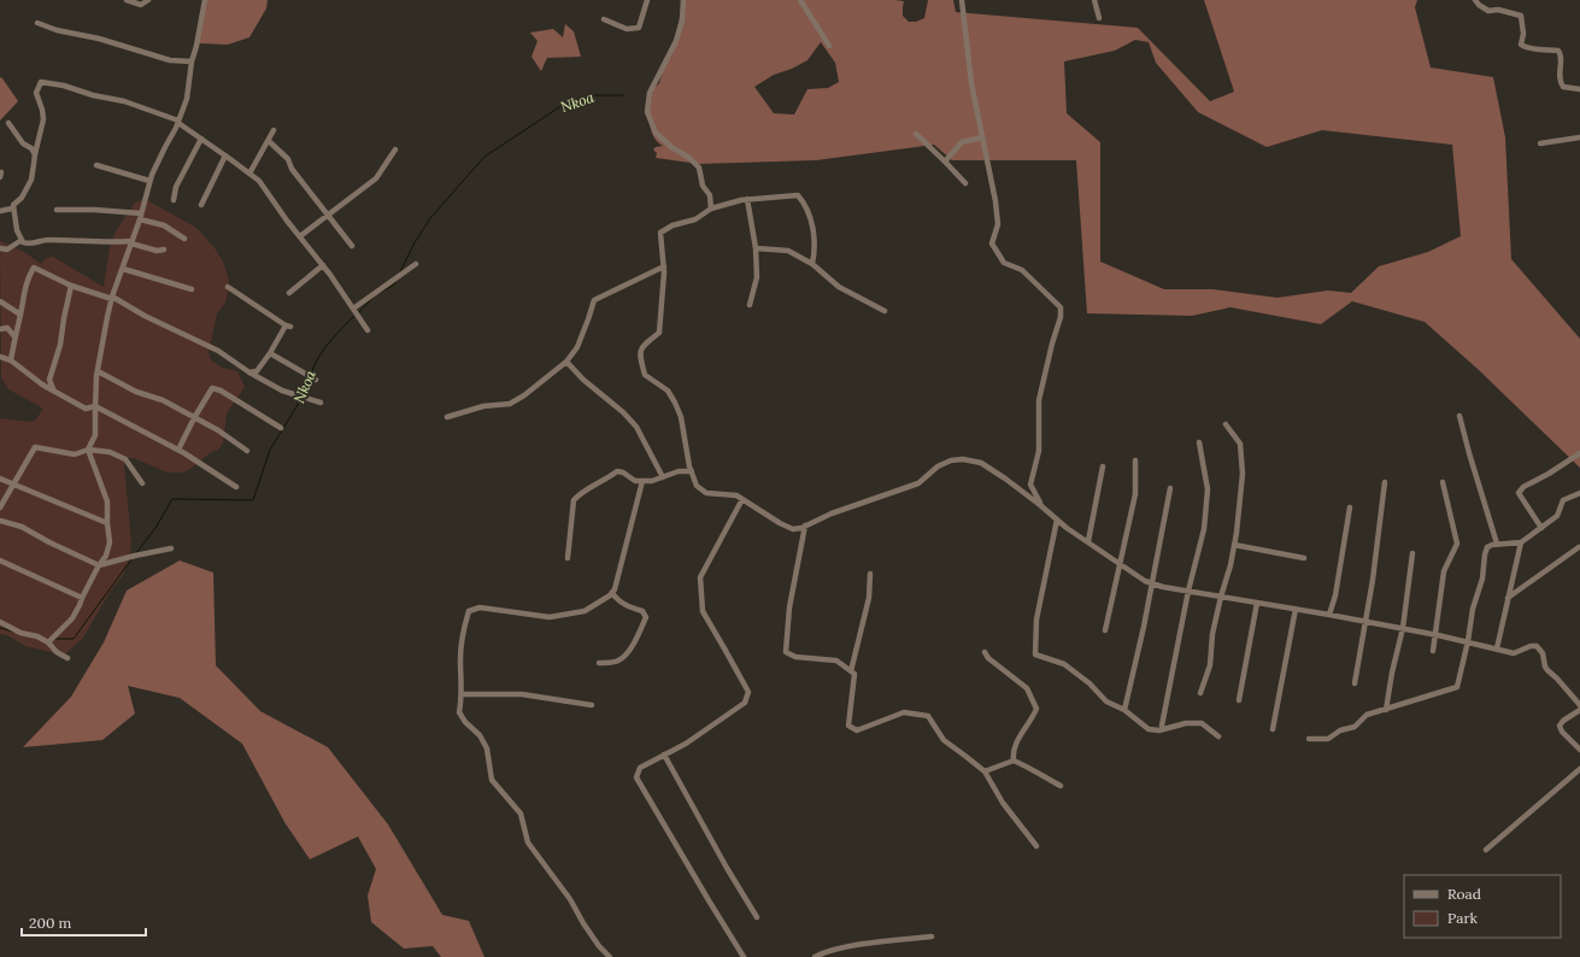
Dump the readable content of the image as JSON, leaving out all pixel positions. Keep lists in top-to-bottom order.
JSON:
{
  "water": ["Nkoa"],
  "legend": ["Road", "Park"],
  "scale_bar": "200 m"
}
